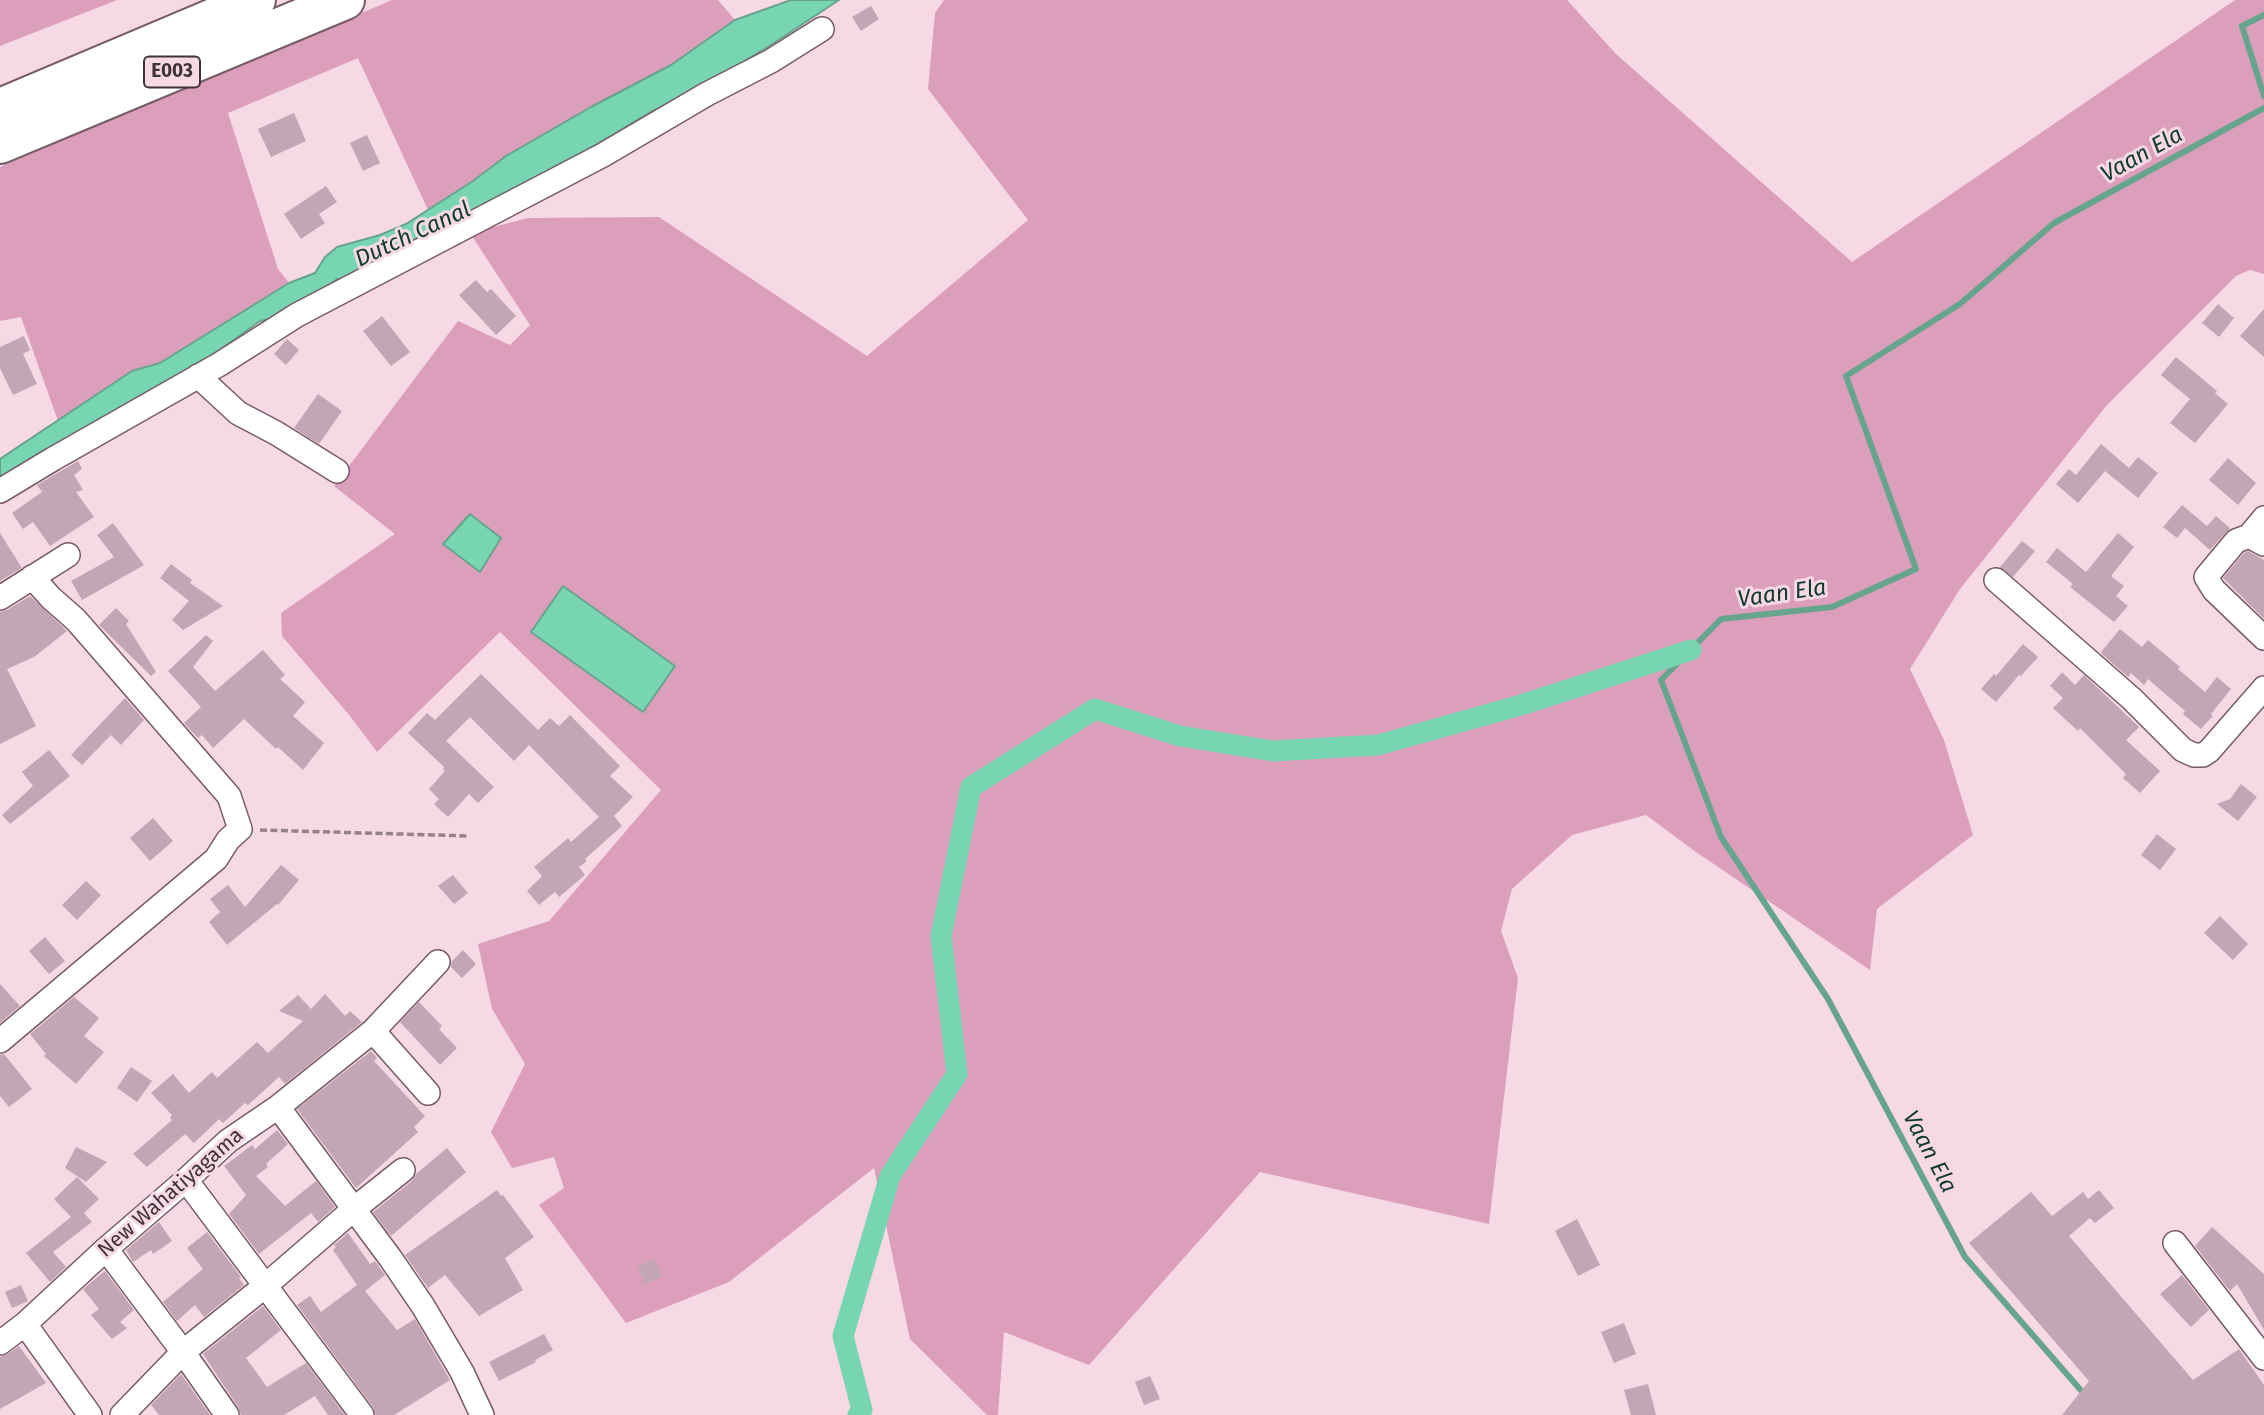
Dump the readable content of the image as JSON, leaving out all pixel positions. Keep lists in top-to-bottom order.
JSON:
{
  "streets": {
    "highway": ["E003"],
    "street": ["New Wahatiyagama"]
  },
  "water": ["Vaan Ela", "Dutch Canal"]
}
